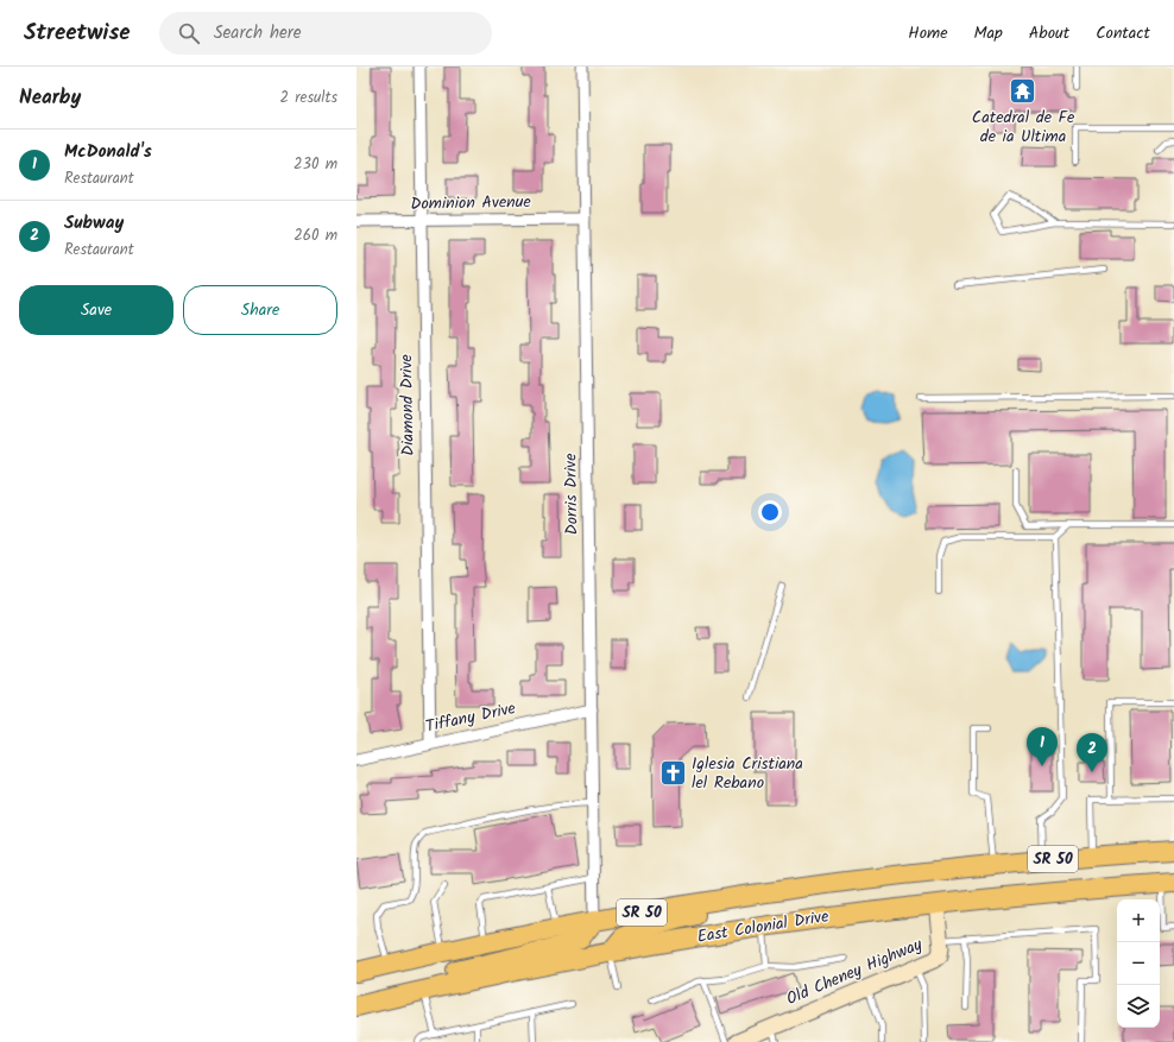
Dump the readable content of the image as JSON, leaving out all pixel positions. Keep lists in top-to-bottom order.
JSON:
{
  "streets": {
    "highway": ["SR 50", "East Colonial Drive"],
    "street": [
      "Dominion Avenue",
      "Diamond Drive",
      "Dorris Drive",
      "Tiffany Drive",
      "Old Cheney Highway"
    ]
  },
  "crossings": [
    ["Dominion Avenue", "Diamond Drive"],
    ["Dominion Avenue", "Dorris Drive"],
    ["Diamond Drive", "Tiffany Drive"],
    ["Dorris Drive", "Tiffany Drive"],
    ["Dorris Drive", "East Colonial Drive"],
    ["East Colonial Drive", "Old Cheney Highway"]
  ],
  "places": {
    "temple": ["Catedral de Fe de ia Ultima"],
    "church": ["Iglesia Cristiana lel Rebano"]
  },
  "page": {
    "header": "Streetwise",
    "search": "Search here",
    "nav": [
      "Home",
      "Map",
      "About",
      "Contact"
    ],
    "heading": ["Nearby", "2 results"],
    "list": [
      {
        "mark": "1",
        "name": "McDonald's",
        "note": "Restaurant",
        "value": "230 m"
      },
      {
        "mark": "2",
        "name": "Subway",
        "note": "Restaurant",
        "value": "260 m"
      }
    ],
    "buttons": ["Save", "Share"],
    "pins": ["1", "2"],
    "map_buttons": ["+", "−"]
  }
}
